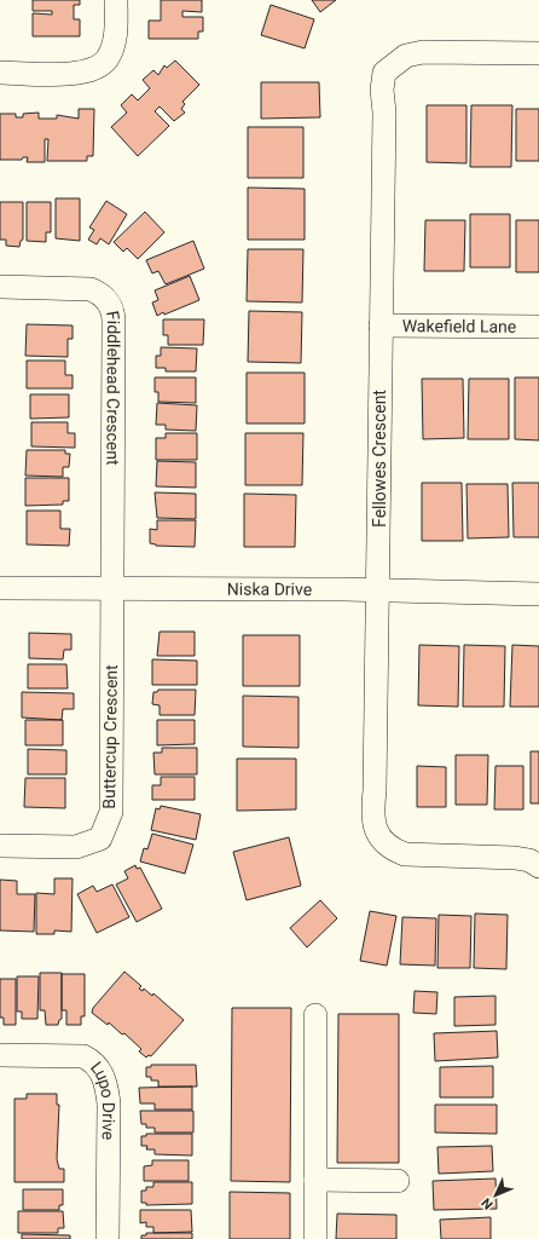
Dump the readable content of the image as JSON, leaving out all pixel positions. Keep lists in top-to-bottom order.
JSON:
{
  "streets": {
    "street": [
      "Wakefield Lane",
      "Fiddlehead Crescent",
      "Fellowes Crescent",
      "Niska Drive",
      "Buttercup Crescent",
      "Lupo Drive"
    ]
  },
  "crossings": [
    ["Wakefield Lane", "Fellowes Crescent"],
    ["Fiddlehead Crescent", "Niska Drive"],
    ["Fiddlehead Crescent", "Buttercup Crescent"],
    ["Fellowes Crescent", "Niska Drive"],
    ["Niska Drive", "Buttercup Crescent"]
  ],
  "north": "bottom left"
}
